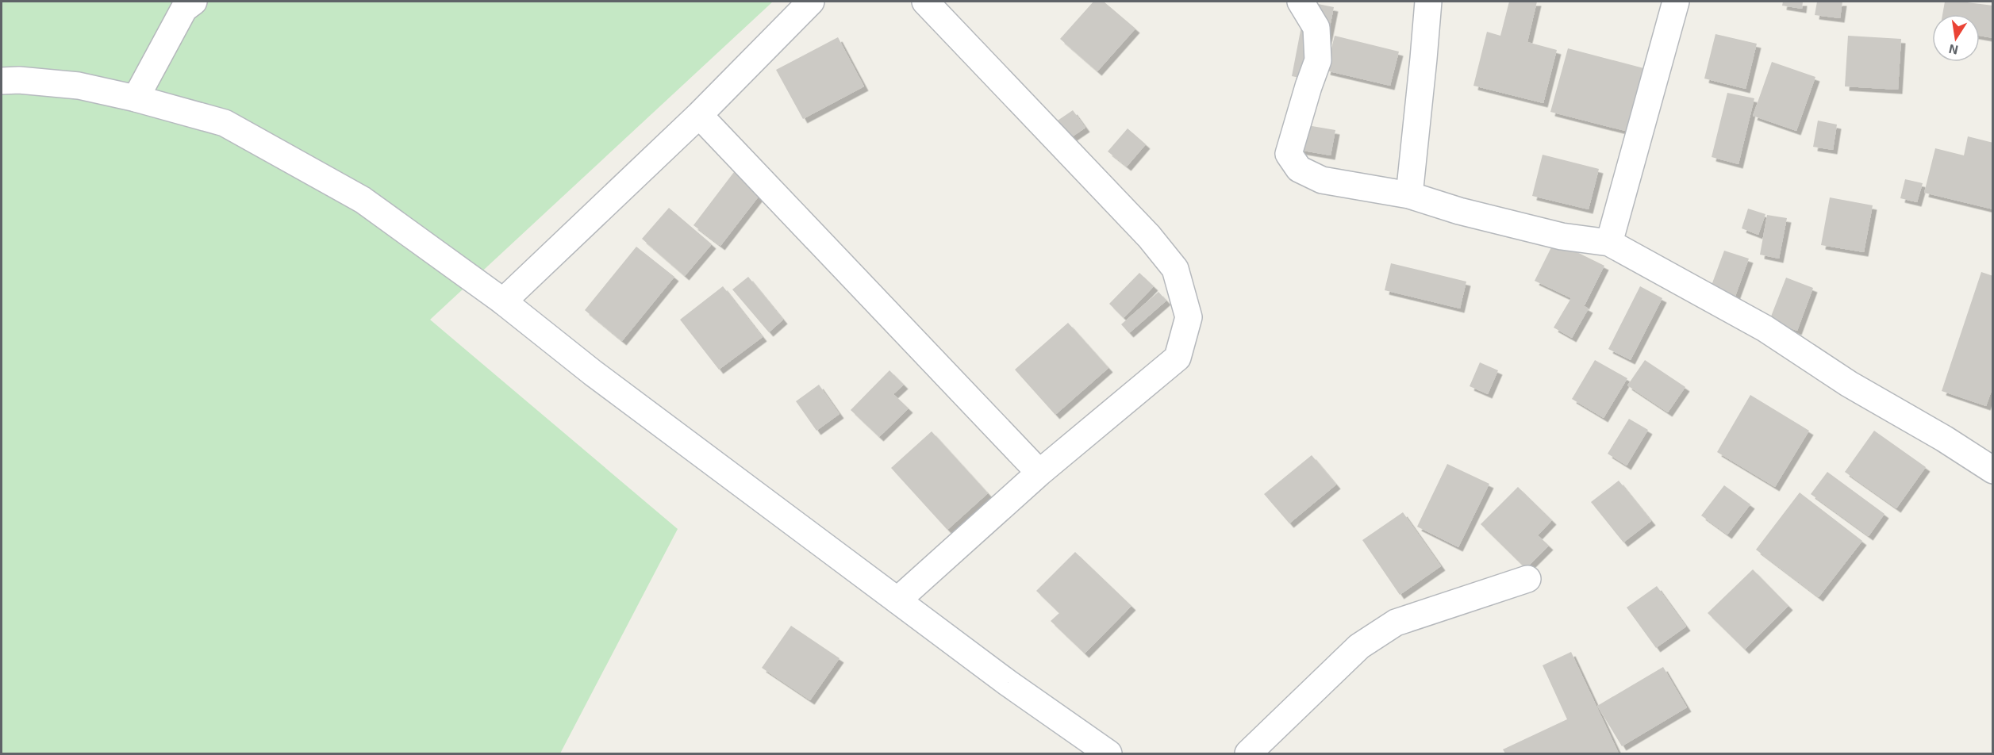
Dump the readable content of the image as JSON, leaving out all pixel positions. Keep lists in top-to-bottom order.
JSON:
{
  "north": "bottom"
}
